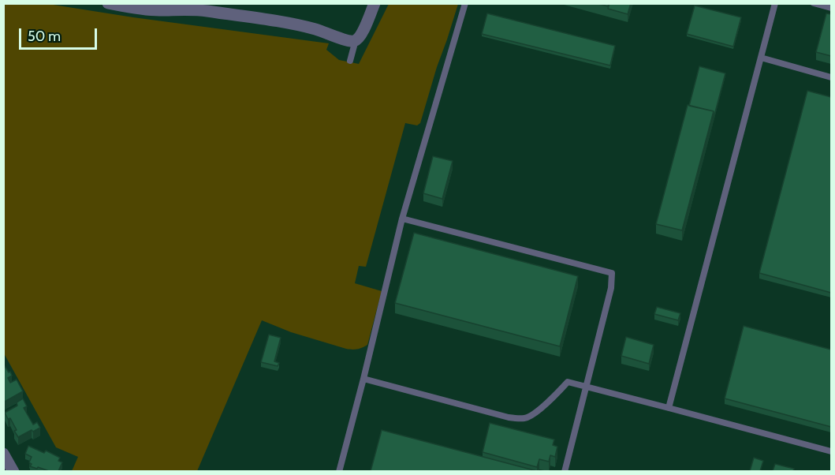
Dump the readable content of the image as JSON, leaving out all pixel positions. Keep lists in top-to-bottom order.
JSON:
{
  "scale_bar": "50 m"
}
